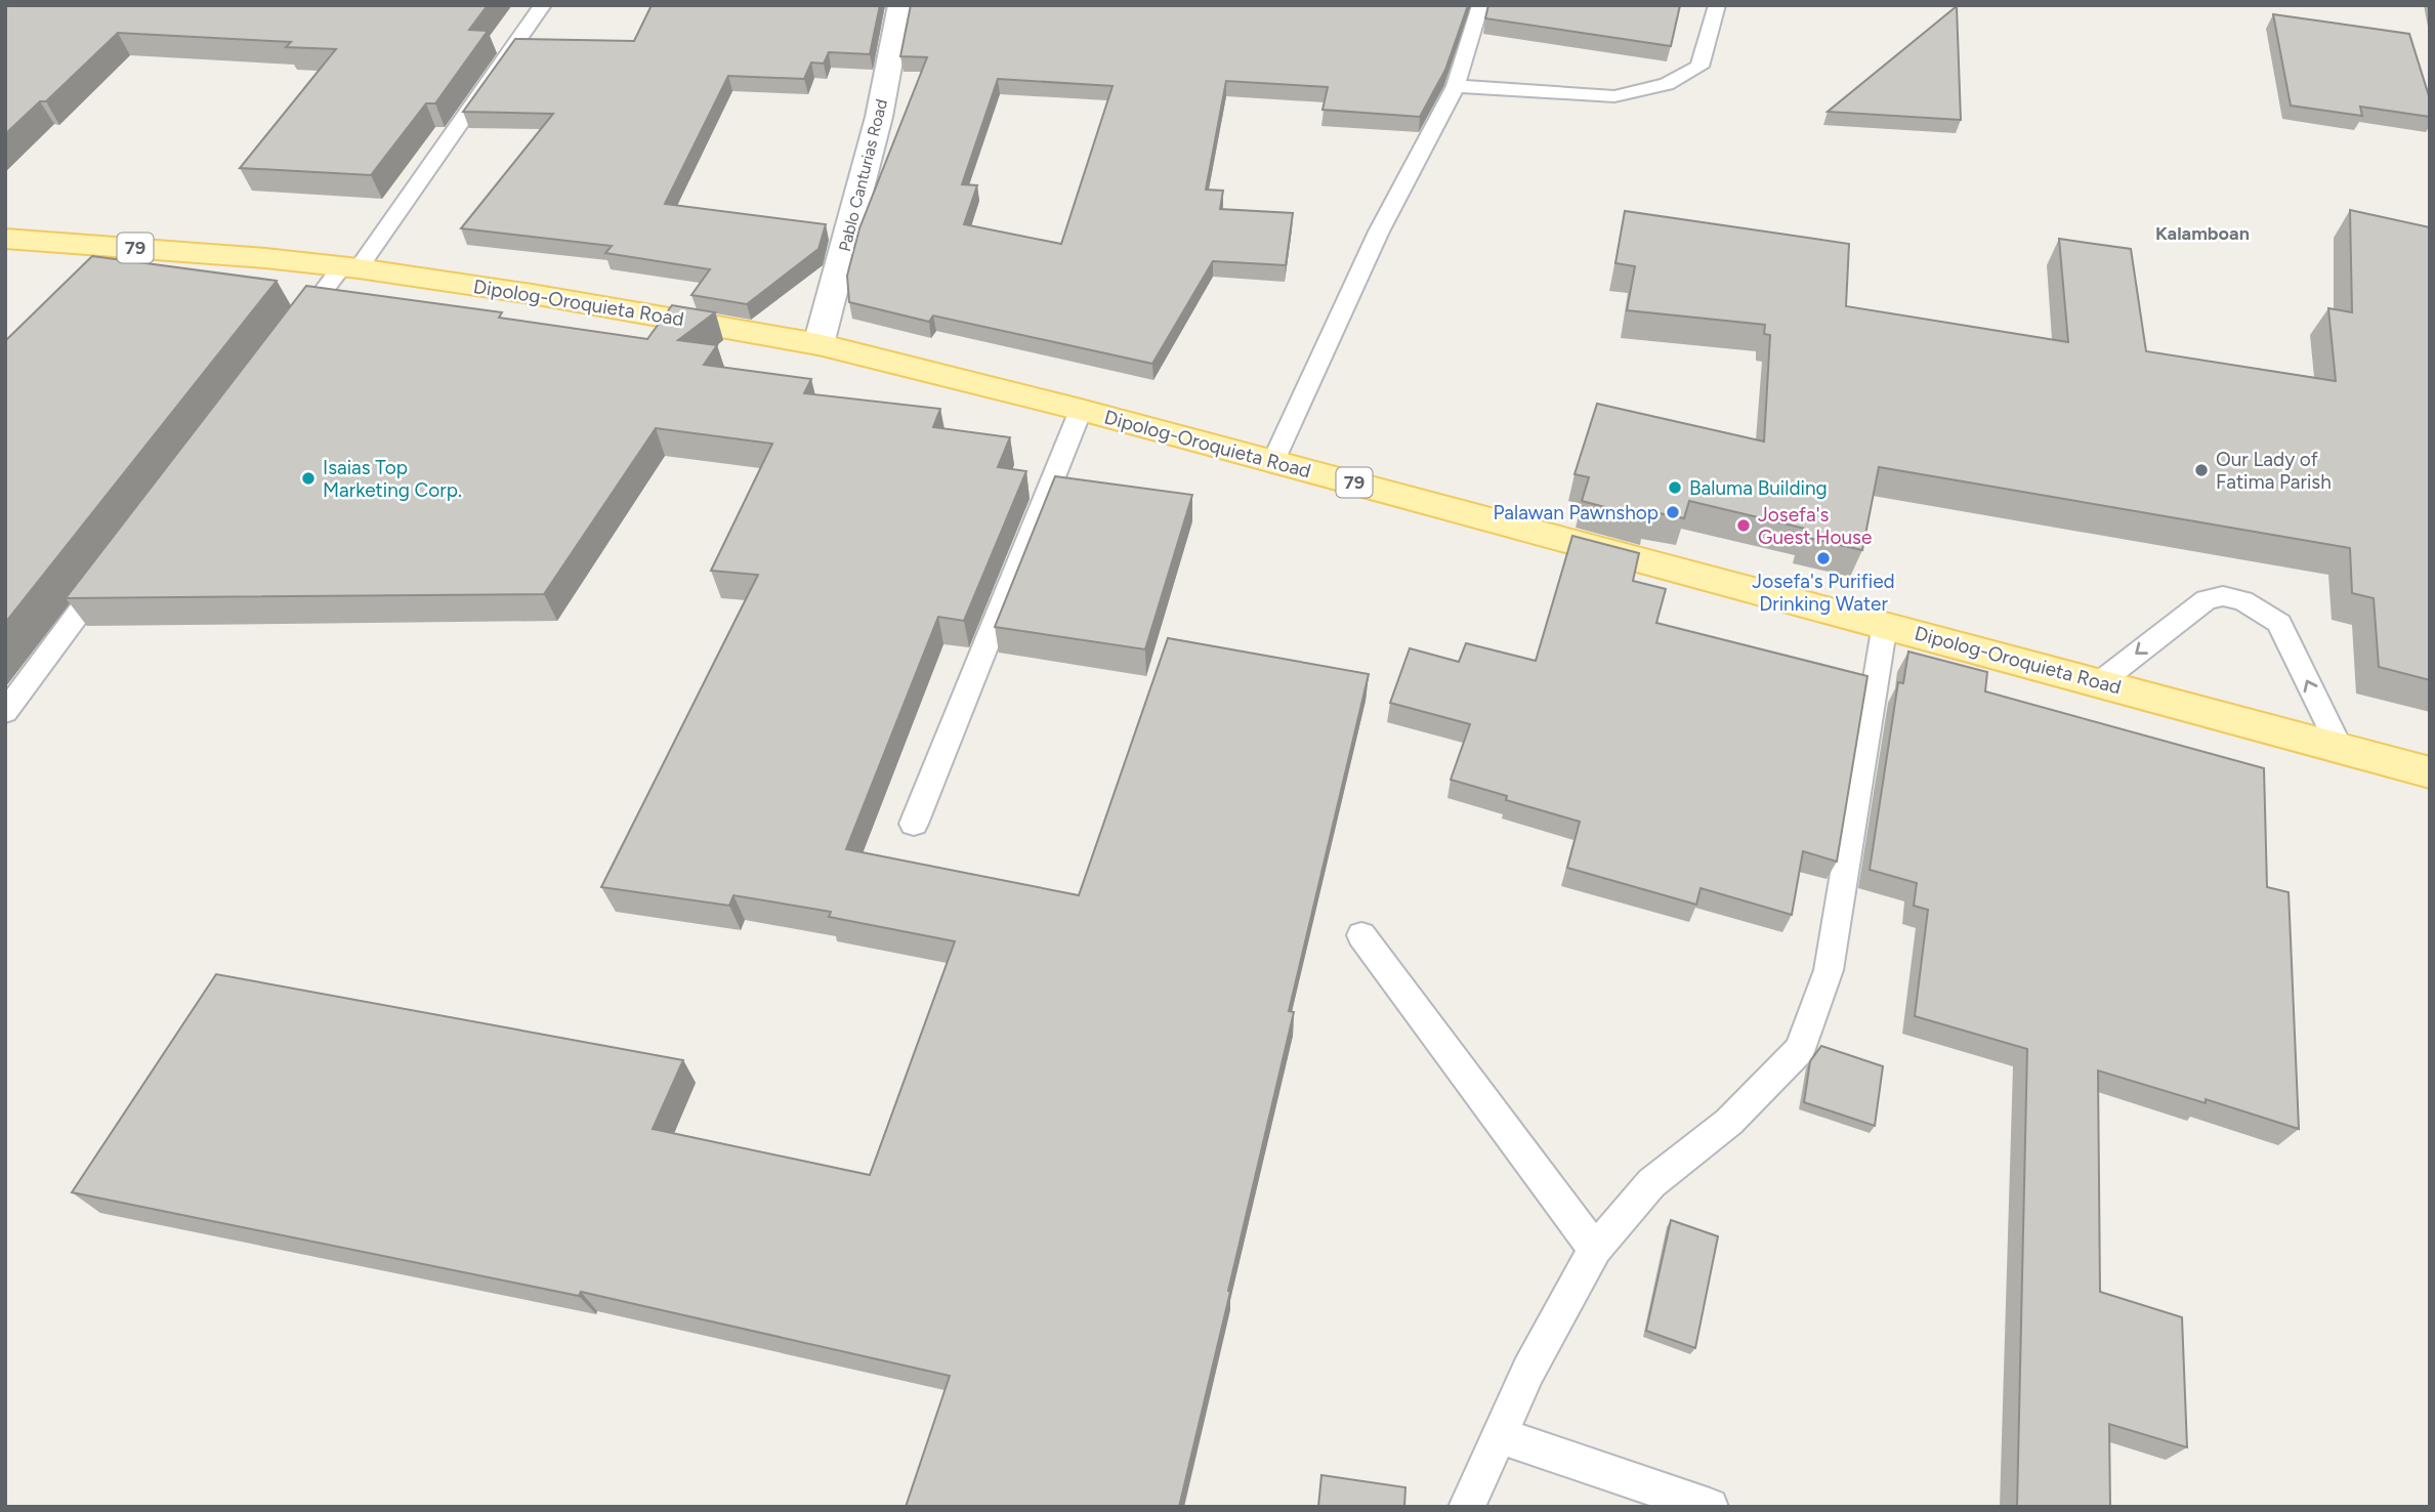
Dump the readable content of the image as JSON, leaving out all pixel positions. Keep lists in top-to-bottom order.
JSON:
{
  "streets": {
    "main road": ["79", "Dipolog-Oroquieta Road"],
    "street": ["Pablo Canturias Road"]
  },
  "crossings": [
    ["Pablo Canturias Road", "Dipolog-Oroquieta Road"]
  ],
  "districts": ["Kalamboan"],
  "places": [
    "Our Lady of Fatima Parish",
    "Isaias Top Marketing Corp.",
    "Baluma Building",
    "Palawan Pawnshop",
    "Josefa's Guest House",
    "Josefa's Purified Drinking Water"
  ]
}
